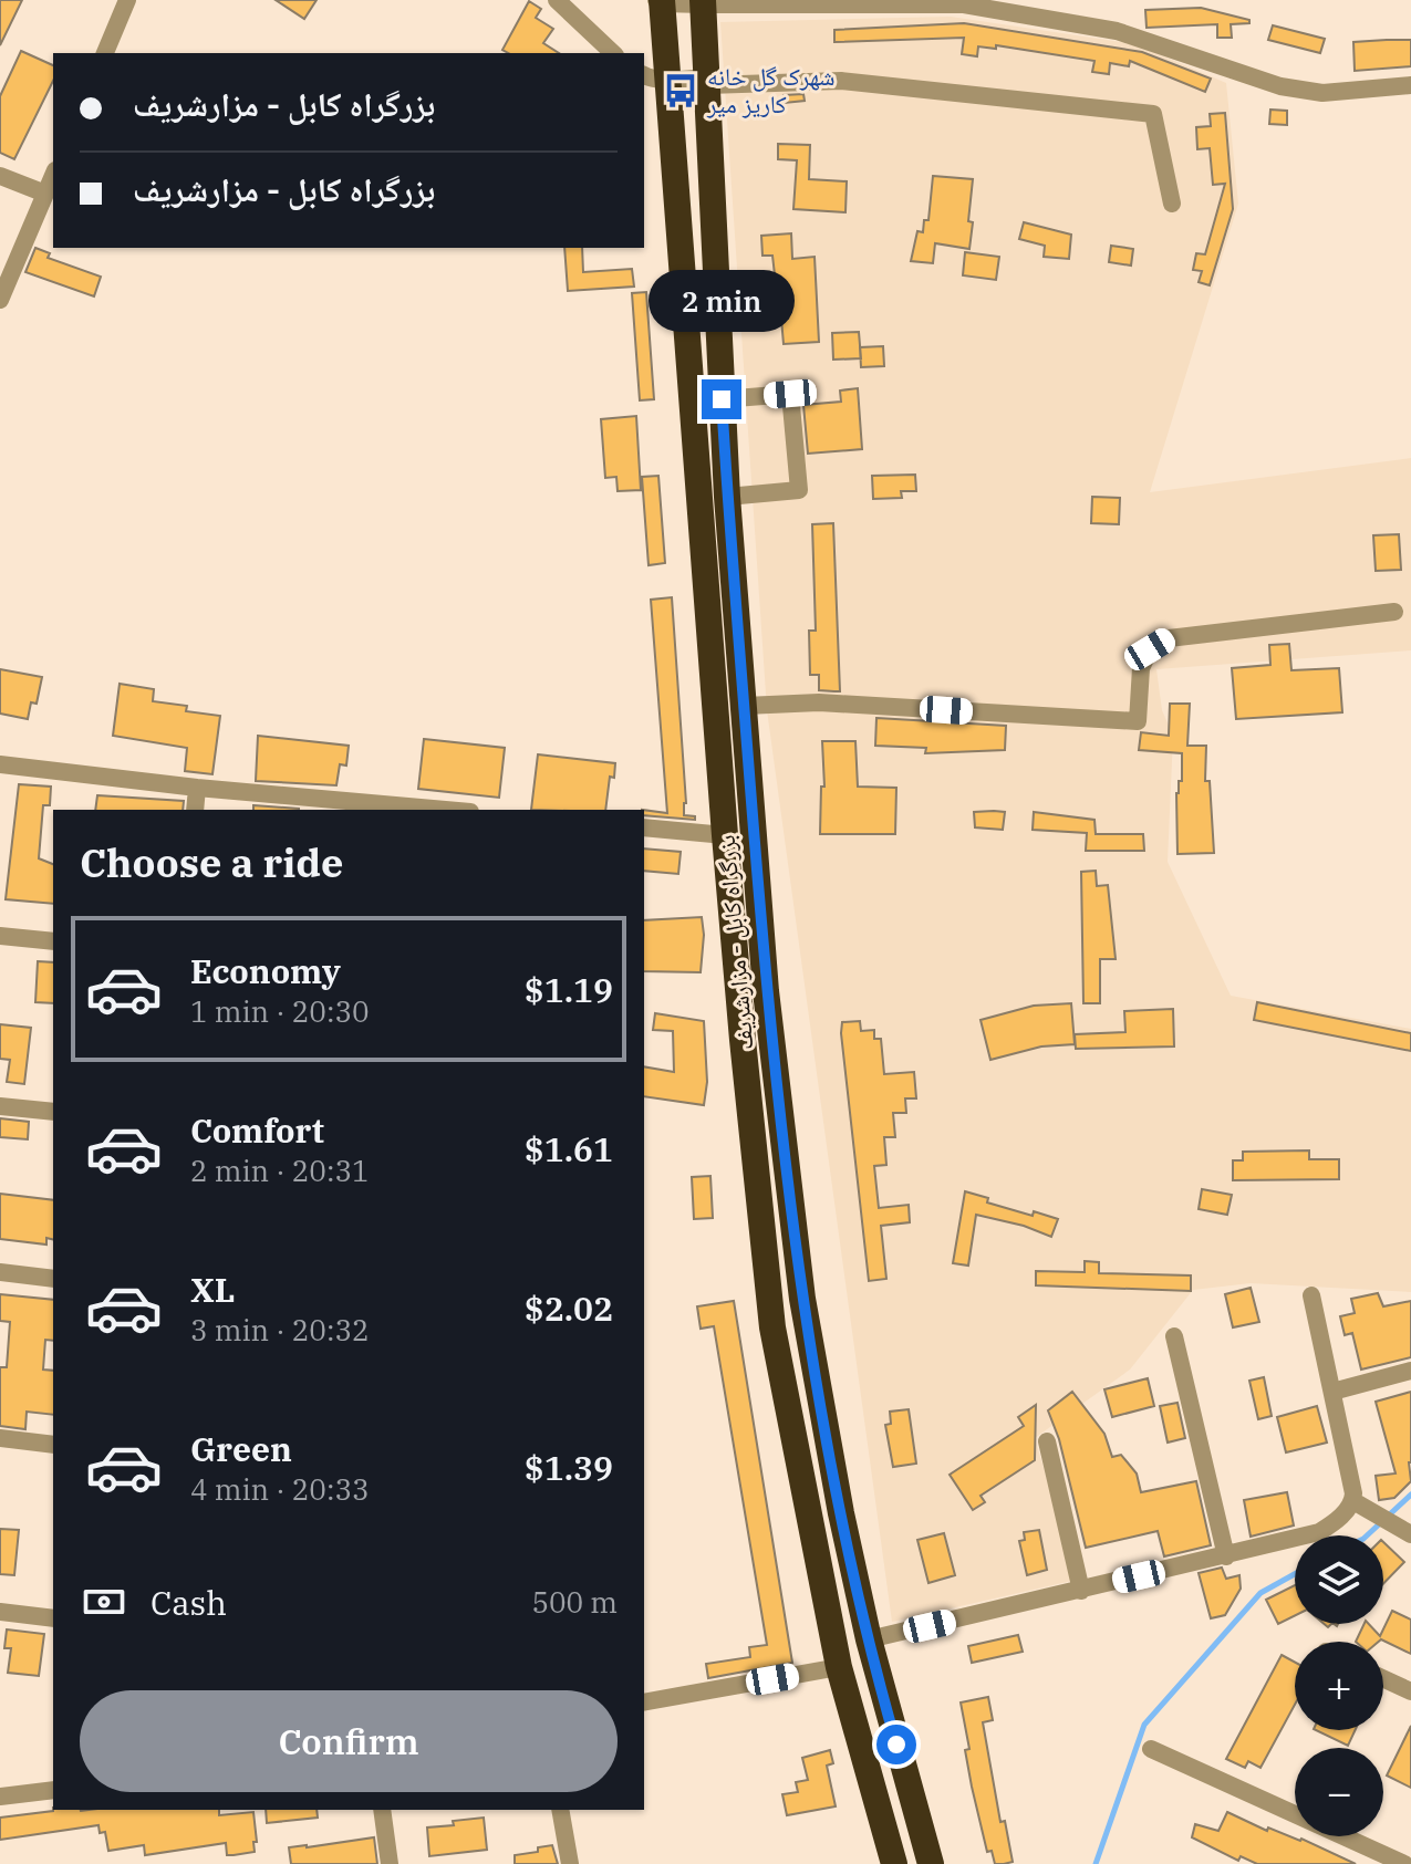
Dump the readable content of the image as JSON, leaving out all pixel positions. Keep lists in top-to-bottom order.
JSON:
{
  "streets": {
    "highway": ["بزرگراه کابل - مزارشریف"]
  },
  "places": {
    "bus stop": ["شهرک گل خانه کاریز میر"]
  },
  "page": {
    "banner": ["بزرگراه کابل - مزارشریف", "بزرگراه کابل - مزارشریف"],
    "bubble": "2 min",
    "heading": "Choose a ride",
    "list": [
      {
        "name": "Economy",
        "note": "1 min · 20:30",
        "value": "$1.19"
      },
      {
        "name": "Comfort",
        "note": "2 min · 20:31",
        "value": "$1.61"
      },
      {
        "name": "XL",
        "note": "3 min · 20:32",
        "value": "$2.02"
      },
      {
        "name": "Green",
        "note": "4 min · 20:33",
        "value": "$1.39"
      }
    ],
    "map_buttons": ["+", "−"],
    "pay": ["Cash", "500 m"],
    "buttons": "Confirm"
  }
}
